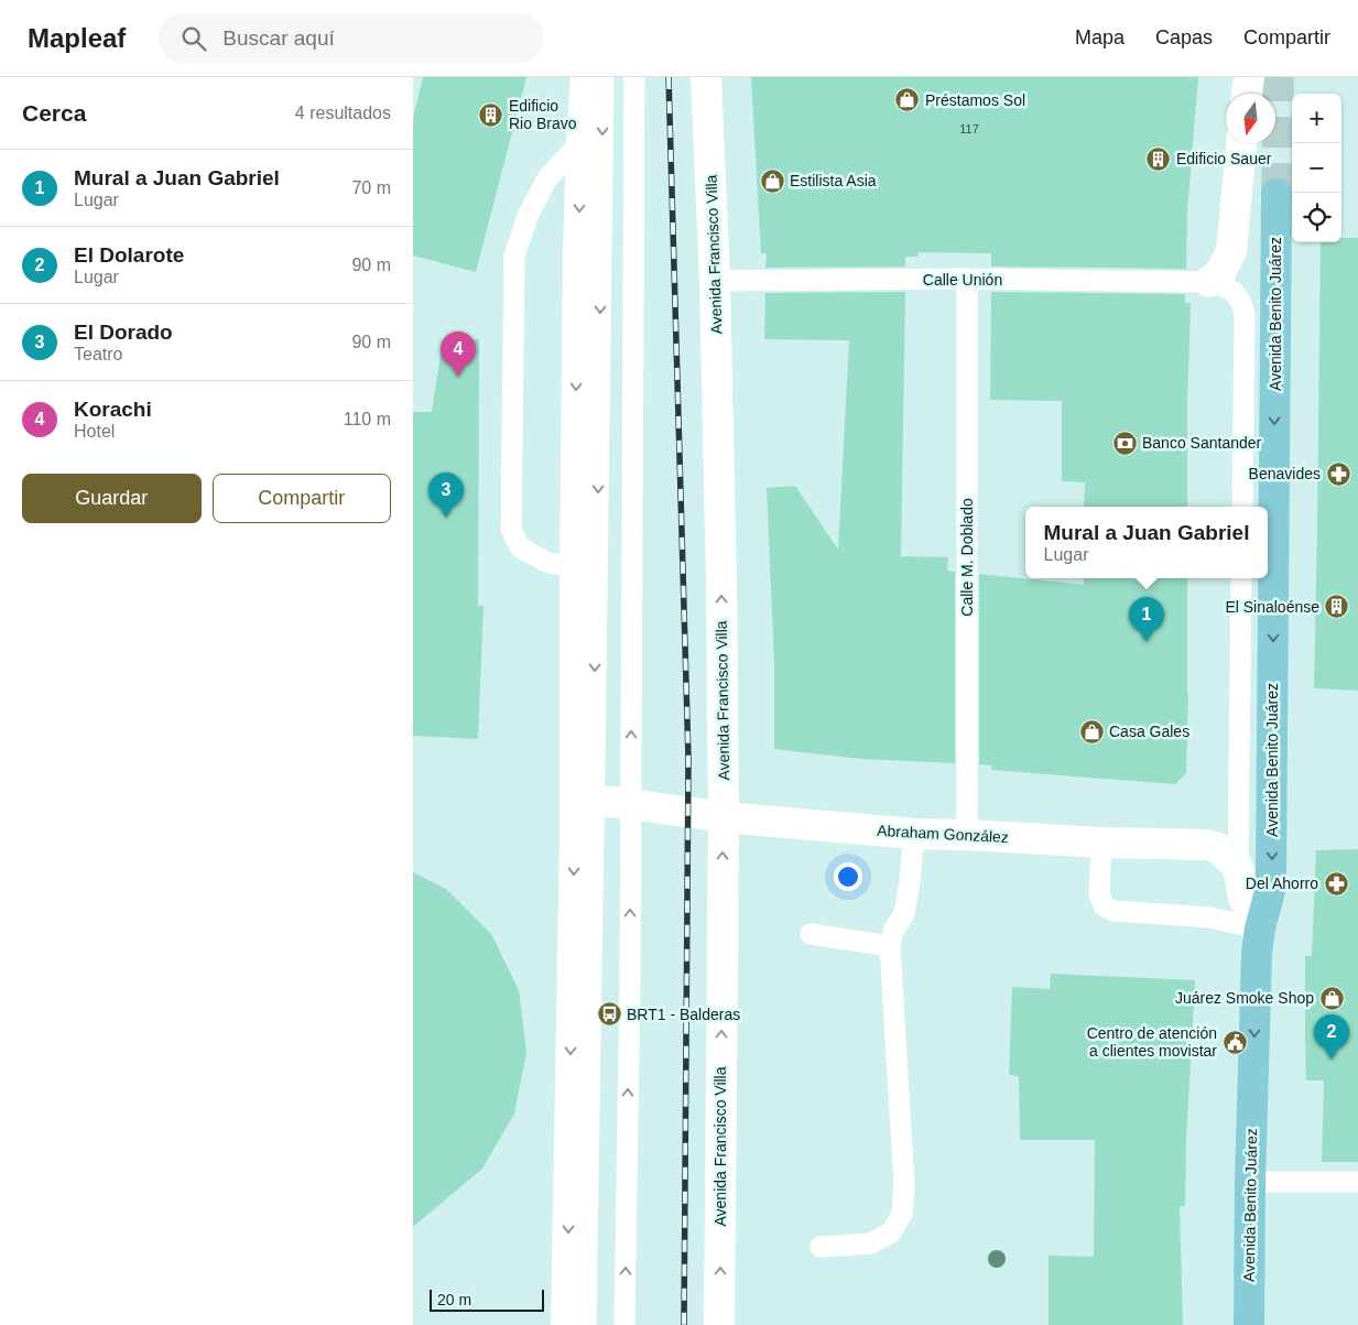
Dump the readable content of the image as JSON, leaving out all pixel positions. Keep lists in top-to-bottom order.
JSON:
{
  "streets": {
    "main road": ["Avenida Francisco Villa", "Avenida Benito Juárez", "Abraham González"],
    "lane": ["Calle Unión", "Calle M. Doblado"]
  },
  "crossings": [
    ["Avenida Francisco Villa", "Calle Unión"],
    ["Avenida Francisco Villa", "Abraham González"],
    ["Calle Unión", "Calle M. Doblado"],
    ["Calle M. Doblado", "Abraham González"]
  ],
  "one_way": ["Avenida Benito Juárez"],
  "places": {
    "shop": [
      "Préstamos Sol",
      "Estilista Asia",
      "Casa Gales",
      "Juárez Smoke Shop"
    ],
    "building": ["Edificio Rio Bravo", "Edificio Sauer", "El Sinaloénse"],
    "bank": ["Banco Santander"],
    "pharmacy": ["Benavides", "Del Ahorro"],
    "bus stop": ["BRT1 - Balderas"],
    "public building": ["Centro de atención a clientes movistar"]
  },
  "house_numbers": ["117"],
  "scale_bar": "20 m",
  "north": "bottom",
  "page": {
    "header": "Mapleaf",
    "search": "Buscar aquí",
    "nav": ["Mapa", "Capas", "Compartir"],
    "heading": ["Cerca", "4 resultados"],
    "map_buttons": ["+", "−"],
    "list": [
      {
        "mark": "1",
        "name": "Mural a Juan Gabriel",
        "note": "Lugar",
        "value": "70 m"
      },
      {
        "mark": "2",
        "name": "El Dolarote",
        "note": "Lugar",
        "value": "90 m"
      },
      {
        "mark": "3",
        "name": "El Dorado",
        "note": "Teatro",
        "value": "90 m"
      },
      {
        "mark": "4",
        "name": "Korachi",
        "note": "Hotel",
        "value": "110 m"
      }
    ],
    "pins": [
      "4",
      "3",
      "1",
      "2"
    ],
    "buttons": ["Guardar", "Compartir"],
    "popup": ["Mural a Juan Gabriel", "Lugar"],
    "scale": "20 m"
  }
}
